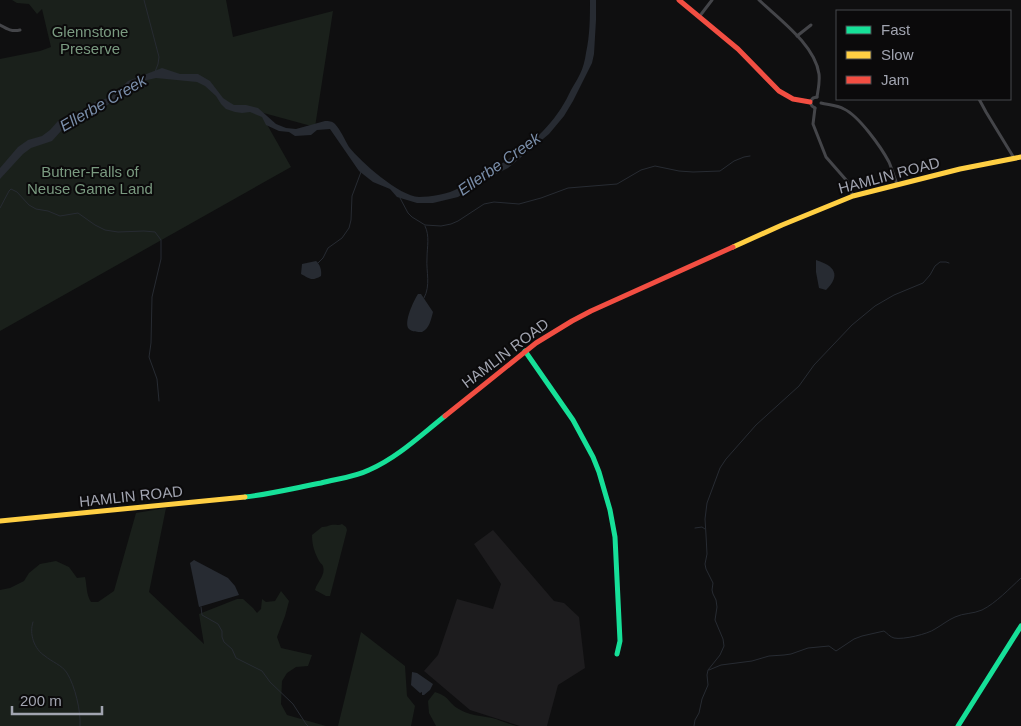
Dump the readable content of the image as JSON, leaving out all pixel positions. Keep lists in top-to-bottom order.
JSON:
{
  "streets": {
    "street": ["HAMLIN ROAD"]
  },
  "water": ["Ellerbe Creek"],
  "parks": ["Glennstone Preserve", "Butner-Falls of Neuse Game Land"],
  "legend": ["Fast", "Slow", "Jam"],
  "scale_bar": "200 m"
}
